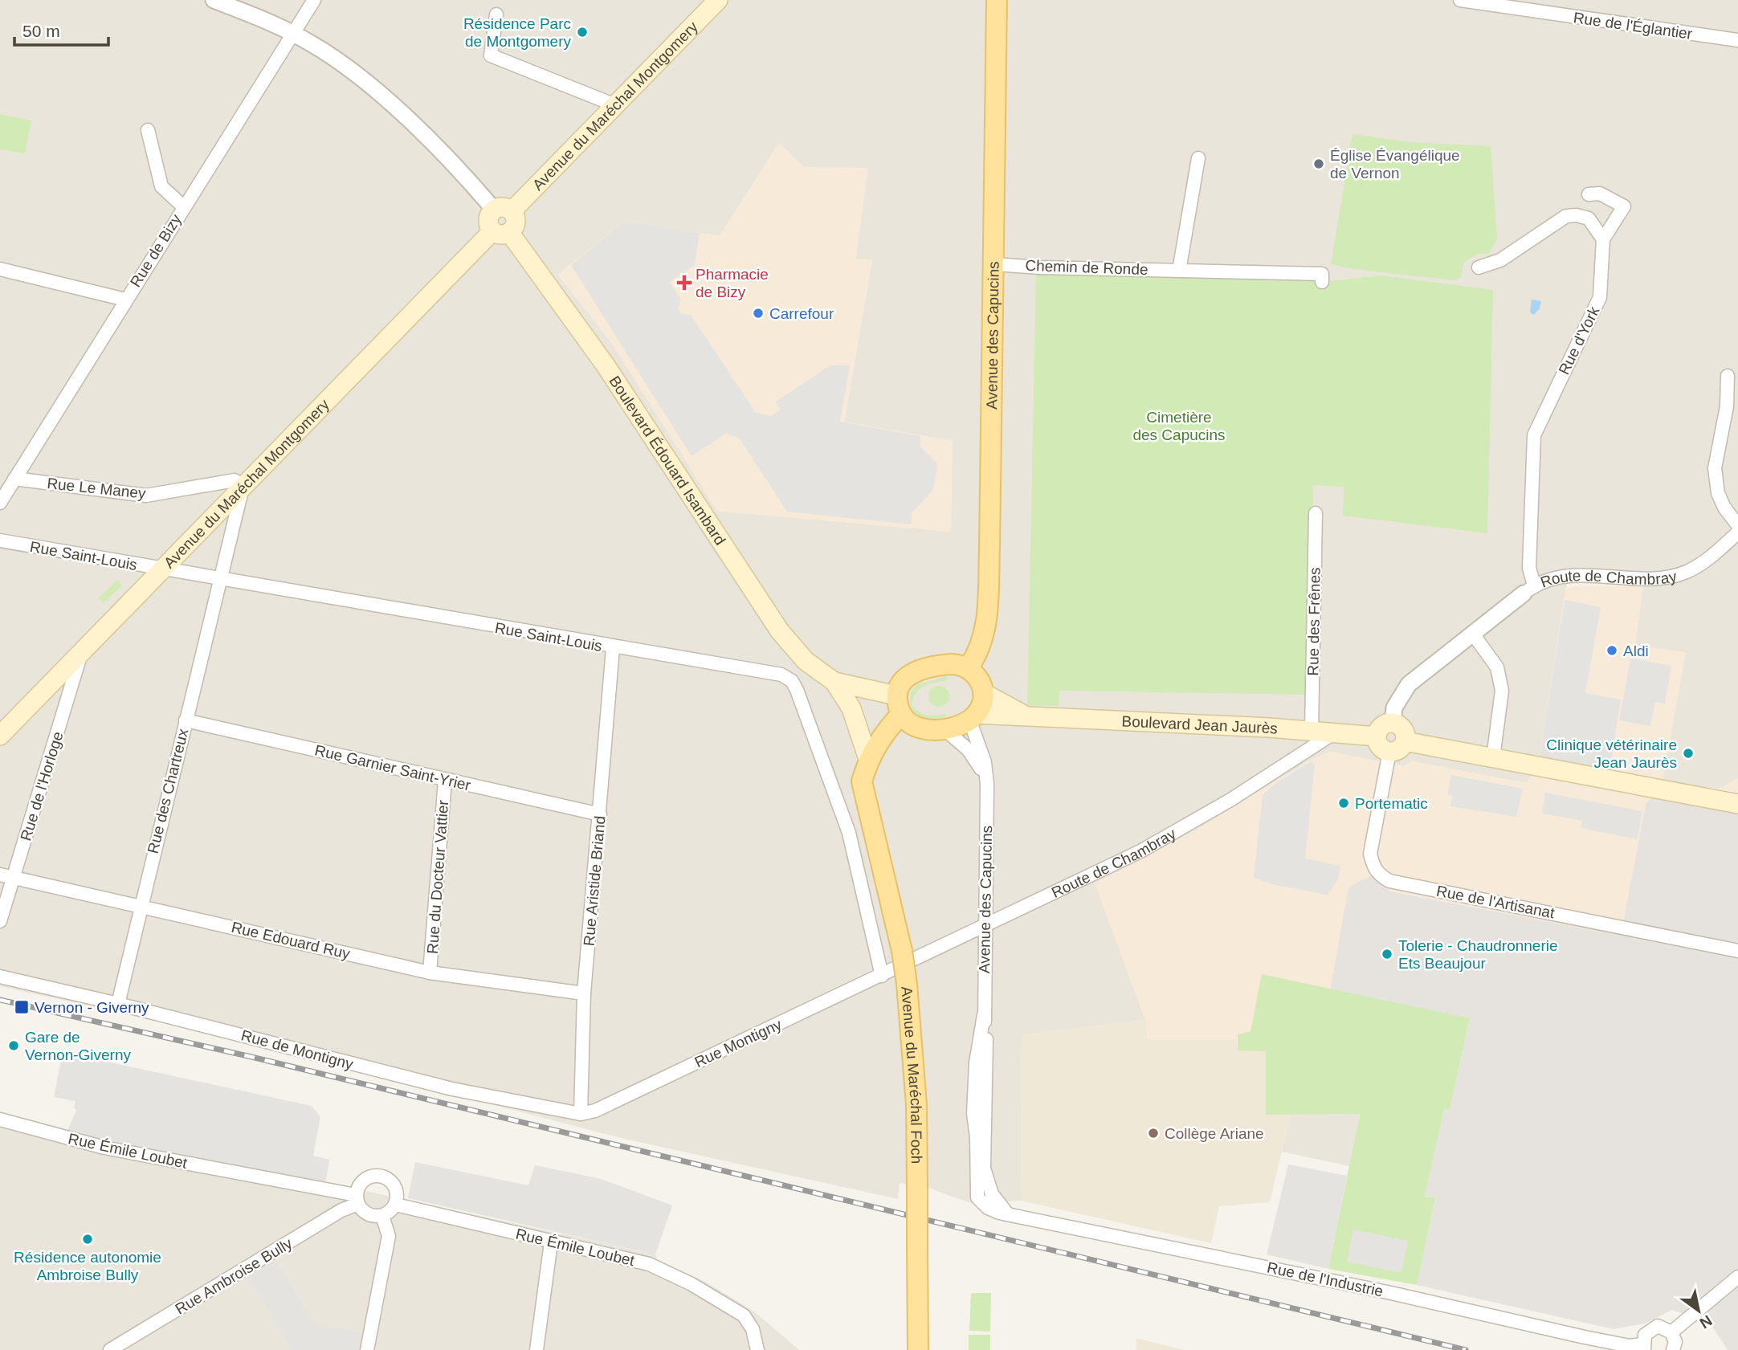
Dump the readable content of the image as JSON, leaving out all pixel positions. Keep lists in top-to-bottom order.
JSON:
{
  "streets": {
    "main road": [
      "Avenue du Maréchal Montgomery",
      "Avenue des Capucins",
      "Boulevard Édouard Isambard",
      "Boulevard Jean Jaurès",
      "Avenue du Maréchal Foch"
    ],
    "street": [
      "Rue de l'Églantier",
      "Rue de Bizy",
      "Chemin de Ronde",
      "Rue d'York",
      "Rue Le Maney",
      "Rue Saint-Louis",
      "Route de Chambray",
      "Rue des Frênes",
      "Rue Garnier Saint-Yrier",
      "Rue de l'Horloge",
      "Rue des Chartreux",
      "Rue du Docteur Vattier",
      "Rue Aristide Briand",
      "Rue de l'Artisanat",
      "Rue Edouard Ruy",
      "Rue Montigny",
      "Rue de Montigny",
      "Rue Émile Loubet",
      "Rue Ambroise Bully",
      "Rue de l'Industrie"
    ]
  },
  "crossings": [
    ["Avenue du Maréchal Montgomery", "Boulevard Édouard Isambard"],
    ["Avenue du Maréchal Montgomery", "Rue Le Maney"],
    ["Avenue du Maréchal Montgomery", "Rue Saint-Louis"],
    ["Avenue du Maréchal Montgomery", "Rue de l'Horloge"],
    ["Avenue du Maréchal Montgomery", "Rue des Chartreux"],
    ["Rue de Bizy", "Rue Le Maney"],
    ["Chemin de Ronde", "Avenue des Capucins"],
    ["Avenue des Capucins", "Boulevard Édouard Isambard"],
    ["Avenue des Capucins", "Route de Chambray"],
    ["Avenue des Capucins", "Boulevard Jean Jaurès"],
    ["Avenue des Capucins", "Avenue du Maréchal Foch"],
    ["Avenue des Capucins", "Rue de l'Industrie"],
    ["Rue d'York", "Route de Chambray"],
    ["Boulevard Édouard Isambard", "Boulevard Jean Jaurès"],
    ["Boulevard Édouard Isambard", "Avenue du Maréchal Foch"],
    ["Rue Le Maney", "Rue des Chartreux"],
    ["Rue Saint-Louis", "Route de Chambray"],
    ["Rue Saint-Louis", "Rue des Chartreux"],
    ["Rue Saint-Louis", "Rue Aristide Briand"],
    ["Rue Saint-Louis", "Rue Montigny"],
    ["Route de Chambray", "Boulevard Jean Jaurès"],
    ["Route de Chambray", "Rue de l'Artisanat"],
    ["Route de Chambray", "Rue Montigny"],
    ["Rue des Frênes", "Boulevard Jean Jaurès"],
    ["Boulevard Jean Jaurès", "Rue de l'Artisanat"],
    ["Boulevard Jean Jaurès", "Avenue du Maréchal Foch"],
    ["Rue Garnier Saint-Yrier", "Rue des Chartreux"],
    ["Rue Garnier Saint-Yrier", "Rue du Docteur Vattier"],
    ["Rue Garnier Saint-Yrier", "Rue Aristide Briand"],
    ["Rue de l'Horloge", "Rue Edouard Ruy"],
    ["Rue des Chartreux", "Rue Edouard Ruy"],
    ["Rue des Chartreux", "Rue de Montigny"],
    ["Rue du Docteur Vattier", "Rue Edouard Ruy"],
    ["Rue Aristide Briand", "Rue Edouard Ruy"],
    ["Rue Aristide Briand", "Rue de Montigny"],
    ["Rue Montigny", "Rue de Montigny"],
    ["Rue Émile Loubet", "Rue Ambroise Bully"]
  ],
  "parks": ["Cimetière des Capucins"],
  "places": {
    "other": [
      "Résidence Parc de Montgomery",
      "Église Évangélique de Vernon",
      "Carrefour",
      "Aldi",
      "Clinique vétérinaire Jean Jaurès",
      "Portematic",
      "Tolerie - Chaudronnerie Ets Beaujour",
      "Gare de Vernon-Giverny",
      "Collège Ariane",
      "Résidence autonomie Ambroise Bully"
    ],
    "health": ["Pharmacie de Bizy"],
    "transit": ["Vernon - Giverny"]
  },
  "scale_bar": "50 m",
  "north": "bottom right"
}
